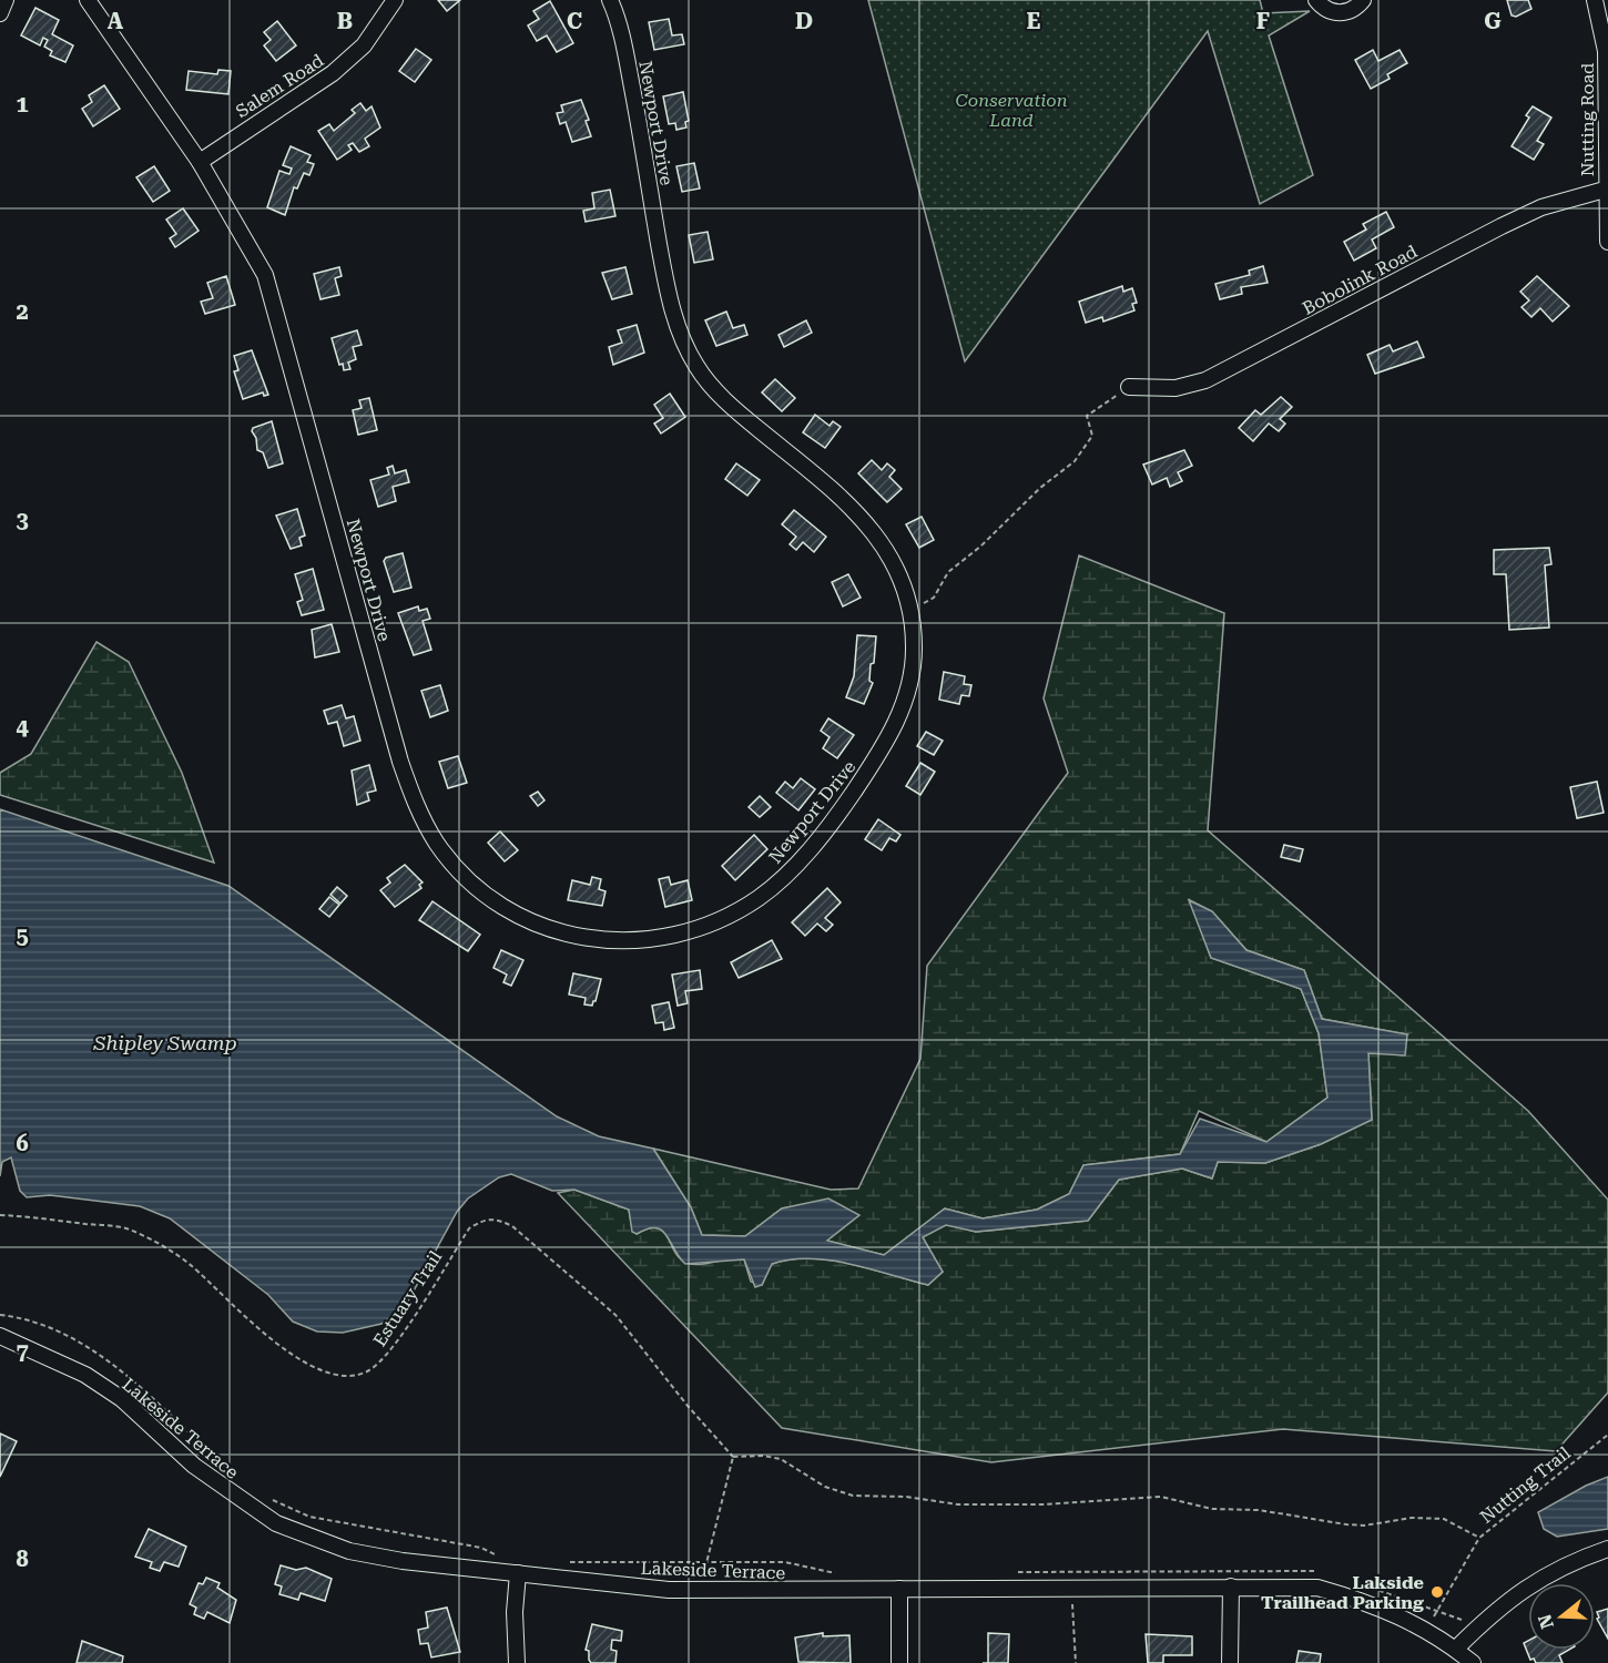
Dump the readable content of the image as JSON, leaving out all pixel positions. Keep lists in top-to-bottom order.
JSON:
{
  "streets": {
    "street": [
      "Salem Road",
      "Nutting Road",
      "Newport Drive",
      "Bobolink Road",
      "Lakeside Terrace"
    ],
    "path": ["Estuary Trail", "Nutting Trail"]
  },
  "crossings": [
    ["Salem Road", "Newport Drive"],
    ["Nutting Road", "Bobolink Road"],
    ["Lakeside Terrace", "Nutting Trail"]
  ],
  "water": ["Shipley Swamp"],
  "parks": ["Conservation Land"],
  "places": ["Lakside Trailhead Parking"],
  "north": "left",
  "grid": {
    "columns": [
      "A",
      "B",
      "C",
      "D",
      "E",
      "F",
      "G"
    ],
    "rows": [
      "1",
      "2",
      "3",
      "4",
      "5",
      "6",
      "7",
      "8"
    ]
  }
}
